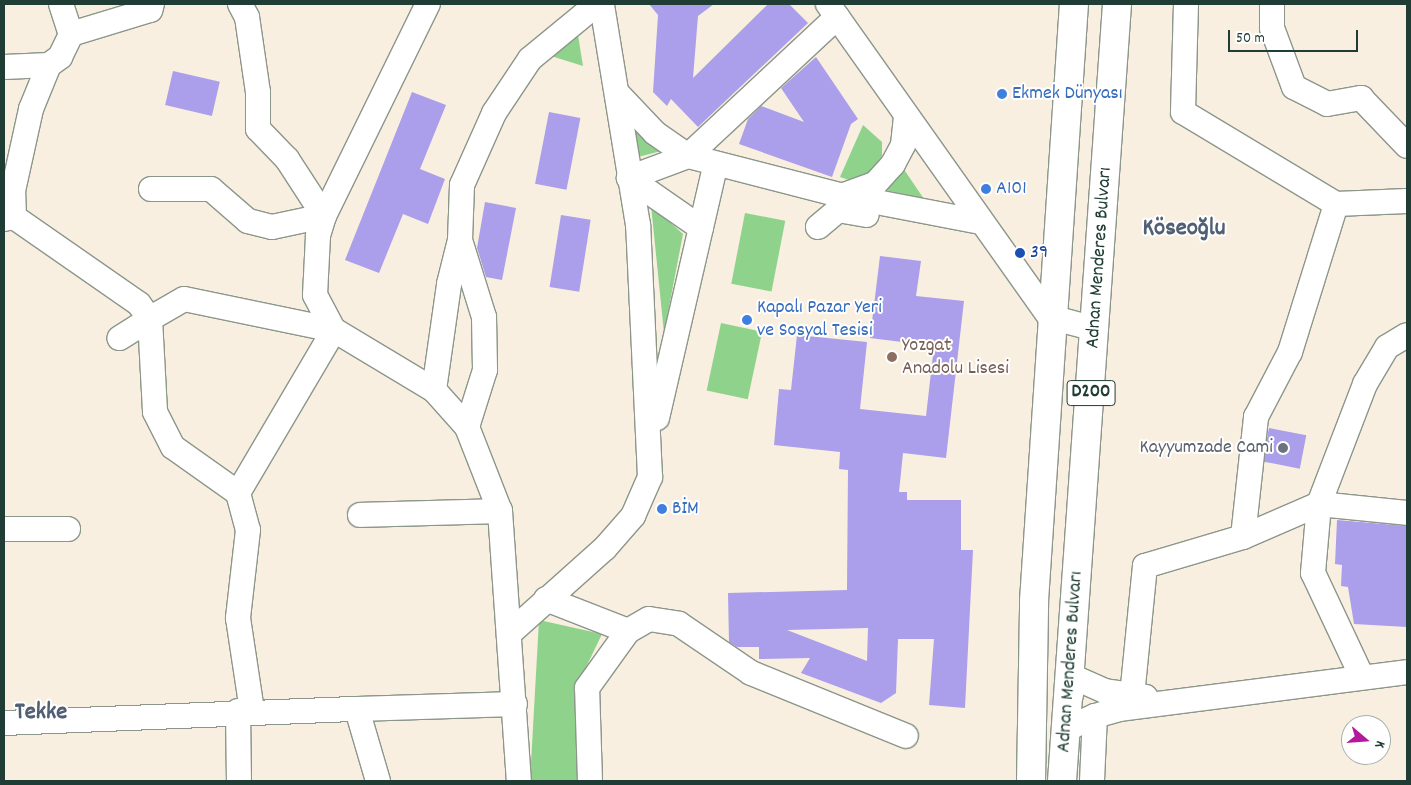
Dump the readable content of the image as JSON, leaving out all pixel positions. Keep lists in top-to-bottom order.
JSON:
{
  "streets": {
    "highway": ["Adnan Menderes Bulvarı", "D200"]
  },
  "districts": ["Köseoğlu", "Tekke"],
  "places": [
    "Ekmek Dünyası",
    "A101",
    "39",
    "Kapalı Pazar Yeri ve Sosyal Tesisi",
    "Yozgat Anadolu Lisesi",
    "Kayyumzade Cami",
    "BİM"
  ],
  "scale_bar": "50 m",
  "north": "right"
}
